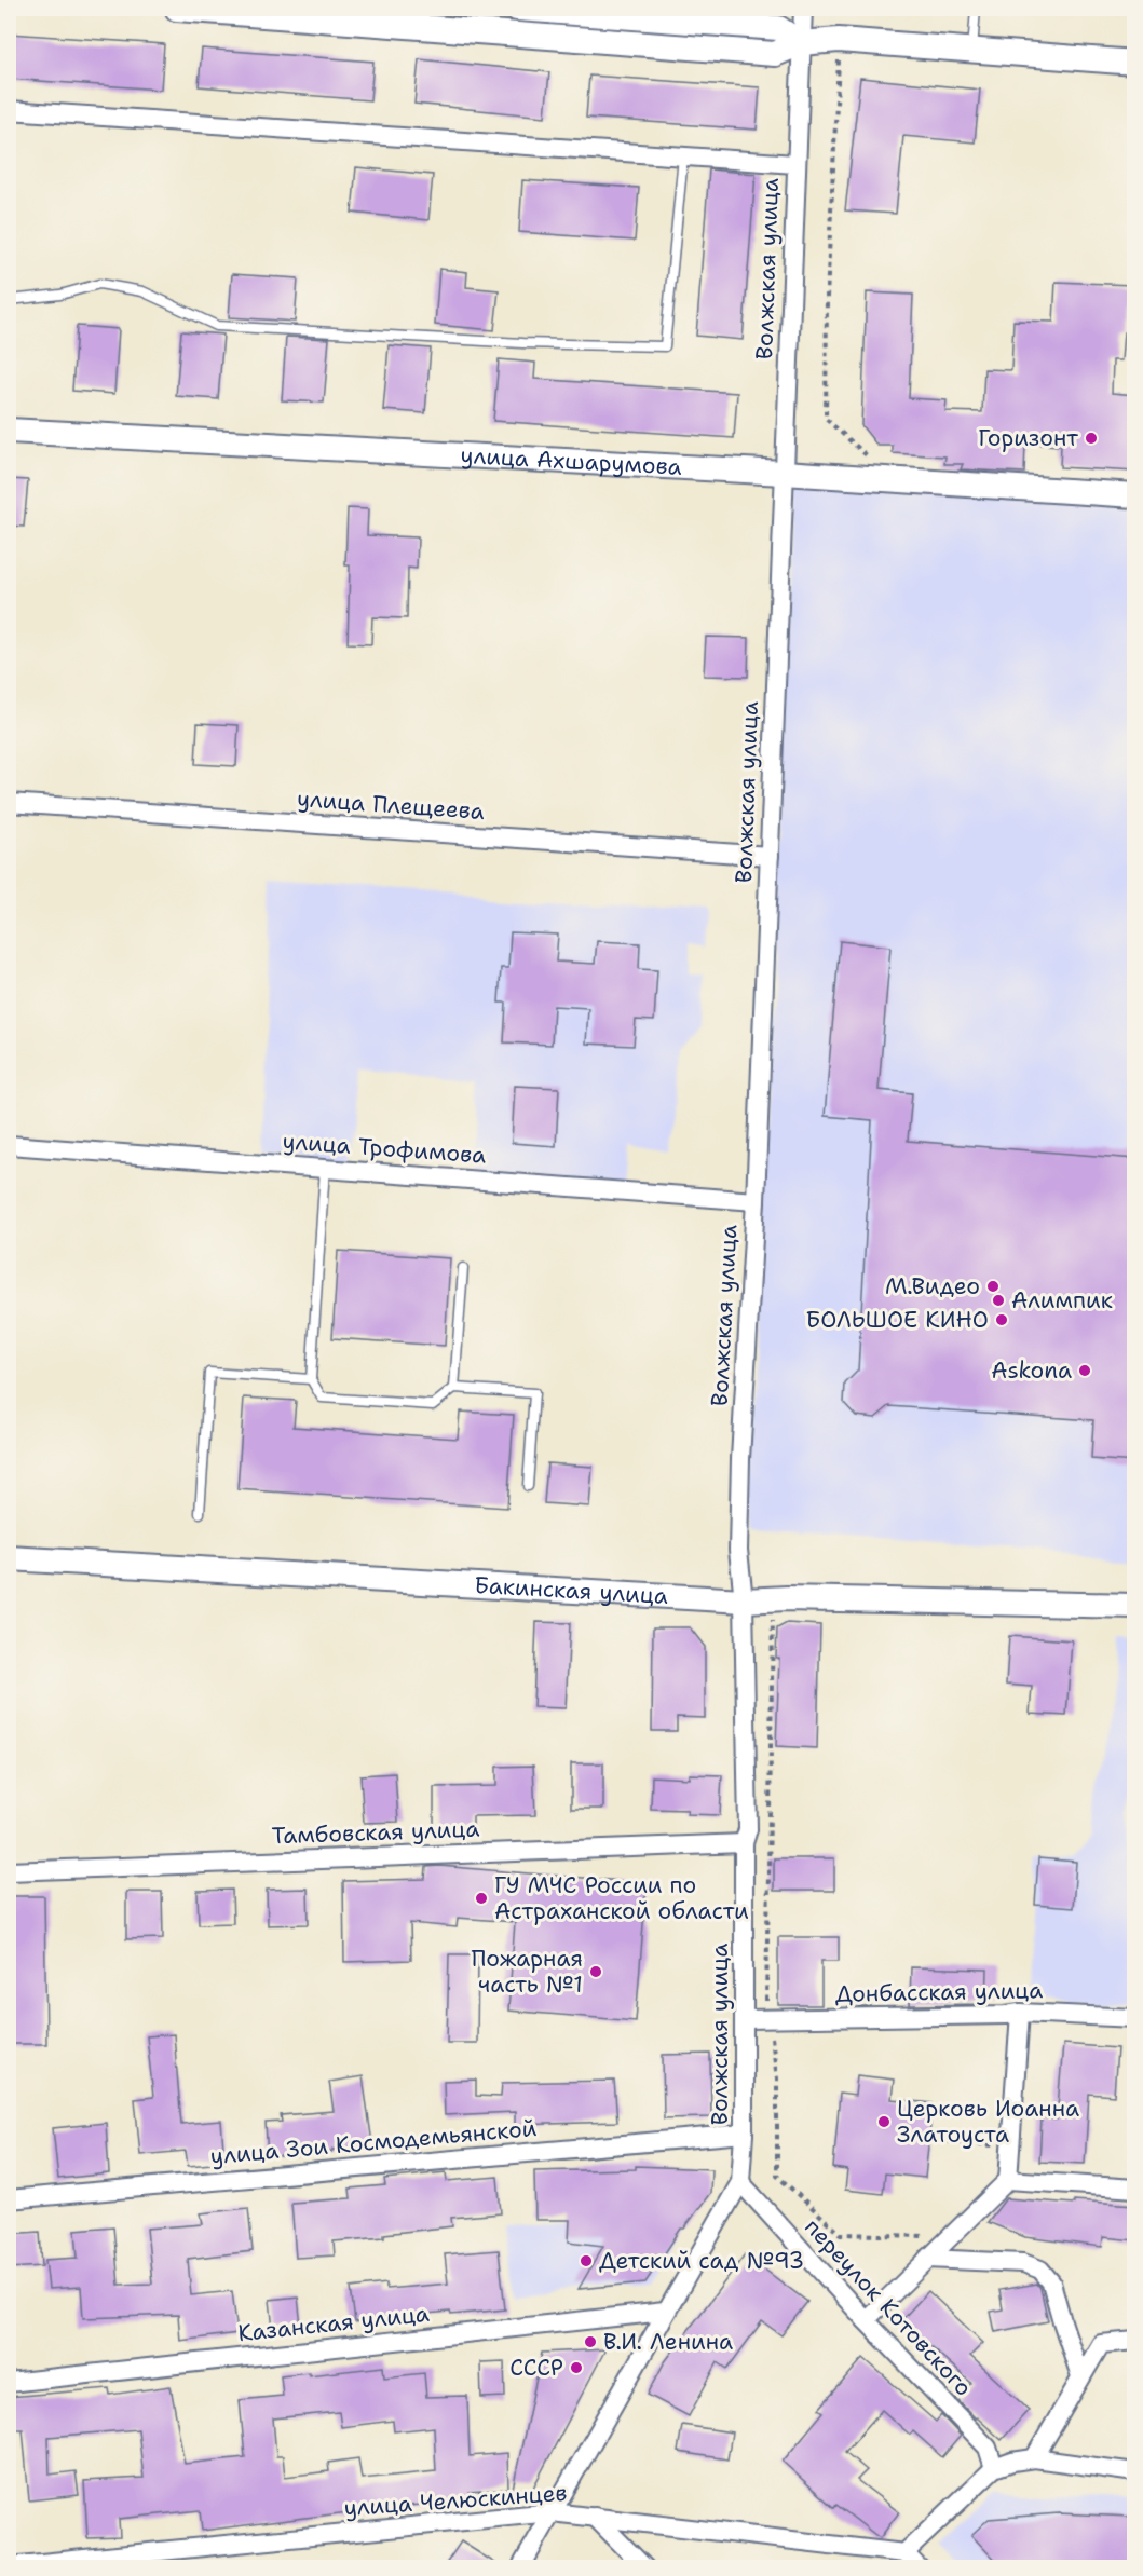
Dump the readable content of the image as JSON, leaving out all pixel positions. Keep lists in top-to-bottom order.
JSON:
{
  "streets": {
    "main road": ["улица Ахшарумова", "Бакинская улица"],
    "street": [
      "Волжская улица",
      "улица Плещеева",
      "улица Трофимова",
      "Тамбовская улица",
      "Донбасская улица",
      "улица Зои Космодемьянской",
      "переулок Котовского",
      "Казанская улица",
      "улица Челюскинцев"
    ]
  },
  "crossings": [
    ["Волжская улица", "улица Ахшарумова"],
    ["Волжская улица", "улица Плещеева"],
    ["Волжская улица", "улица Трофимова"],
    ["Волжская улица", "Бакинская улица"],
    ["Волжская улица", "Тамбовская улица"],
    ["Волжская улица", "Донбасская улица"],
    ["Волжская улица", "улица Зои Космодемьянской"],
    ["Волжская улица", "переулок Котовского"],
    ["Волжская улица", "Казанская улица"],
    ["Волжская улица", "улица Челюскинцев"]
  ],
  "places": [
    "Горизонт",
    "М.Видео",
    "Алимпик",
    "БОЛЬШОЕ КИНО",
    "Askona",
    "ГУ МЧС России по Астраханской области",
    "Пожарная часть №1",
    "Церковь Иоанна Златоуста",
    "Детский сад №93",
    "В.И. Ленина",
    "СССР"
  ]
}
